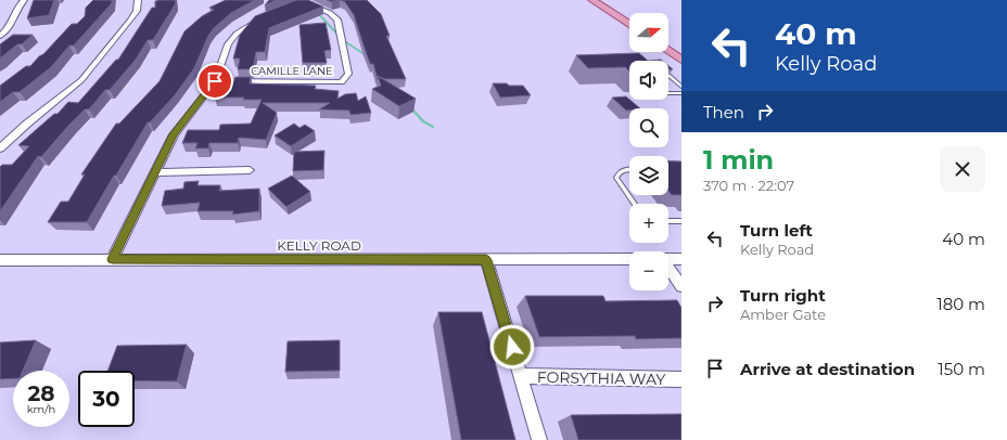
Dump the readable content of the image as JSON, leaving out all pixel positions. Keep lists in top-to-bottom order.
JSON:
{
  "streets": {
    "street": ["CAMILLE LANE", "KELLY ROAD", "FORSYTHIA WAY"]
  },
  "north": "right",
  "page": {
    "turn": ["40 m", "Kelly Road"],
    "map_buttons": ["+", "−"],
    "then": "Then",
    "heading": ["1 min", "370 m · 22:07"],
    "list": [
      {
        "name": "Turn left",
        "note": "Kelly Road",
        "value": "40 m"
      },
      {
        "name": "Turn right",
        "note": "Amber Gate",
        "value": "180 m"
      },
      {
        "name": "Arrive at destination",
        "value": "150 m"
      }
    ],
    "speed": "28 km/h",
    "limit": "30"
  }
}
